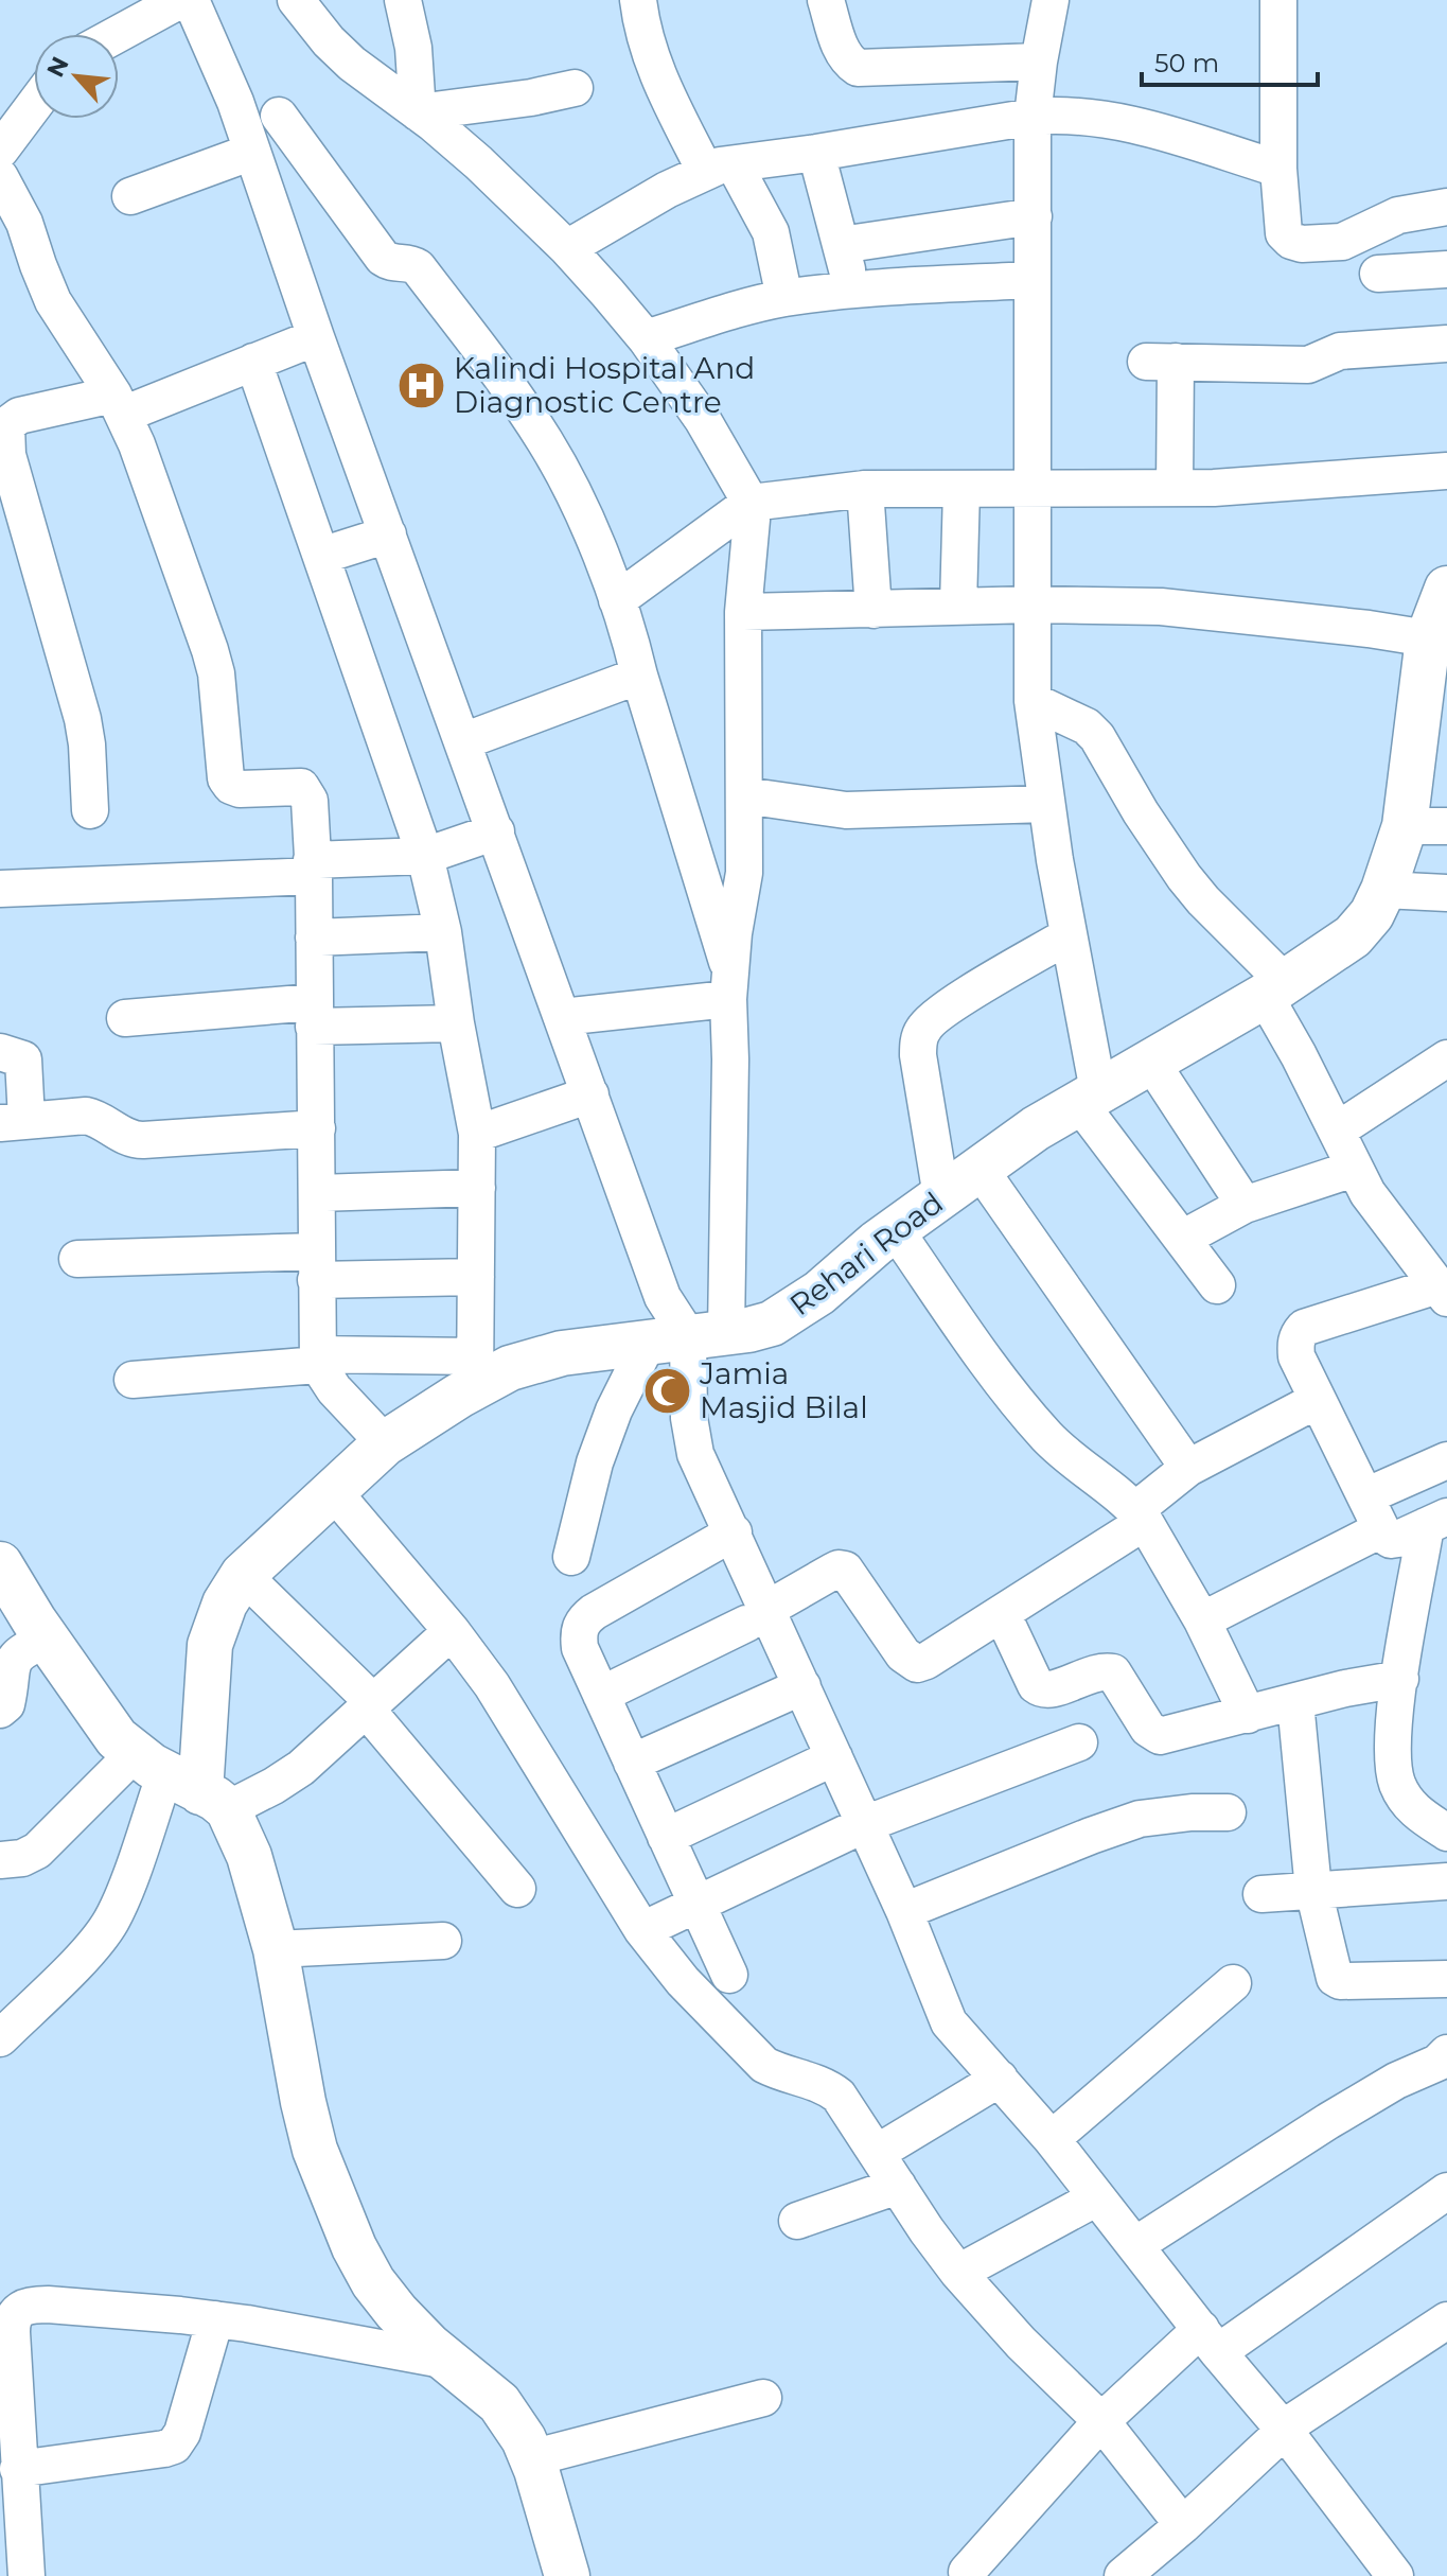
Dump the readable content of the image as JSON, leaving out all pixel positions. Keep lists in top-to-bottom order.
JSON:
{
  "streets": {
    "main road": ["Rehari Road"]
  },
  "places": {
    "hospital": ["Kalindi Hospital And Diagnostic Centre"],
    "mosque": ["Jamia Masjid Bilal"]
  },
  "scale_bar": "50 m",
  "north": "top left"
}
